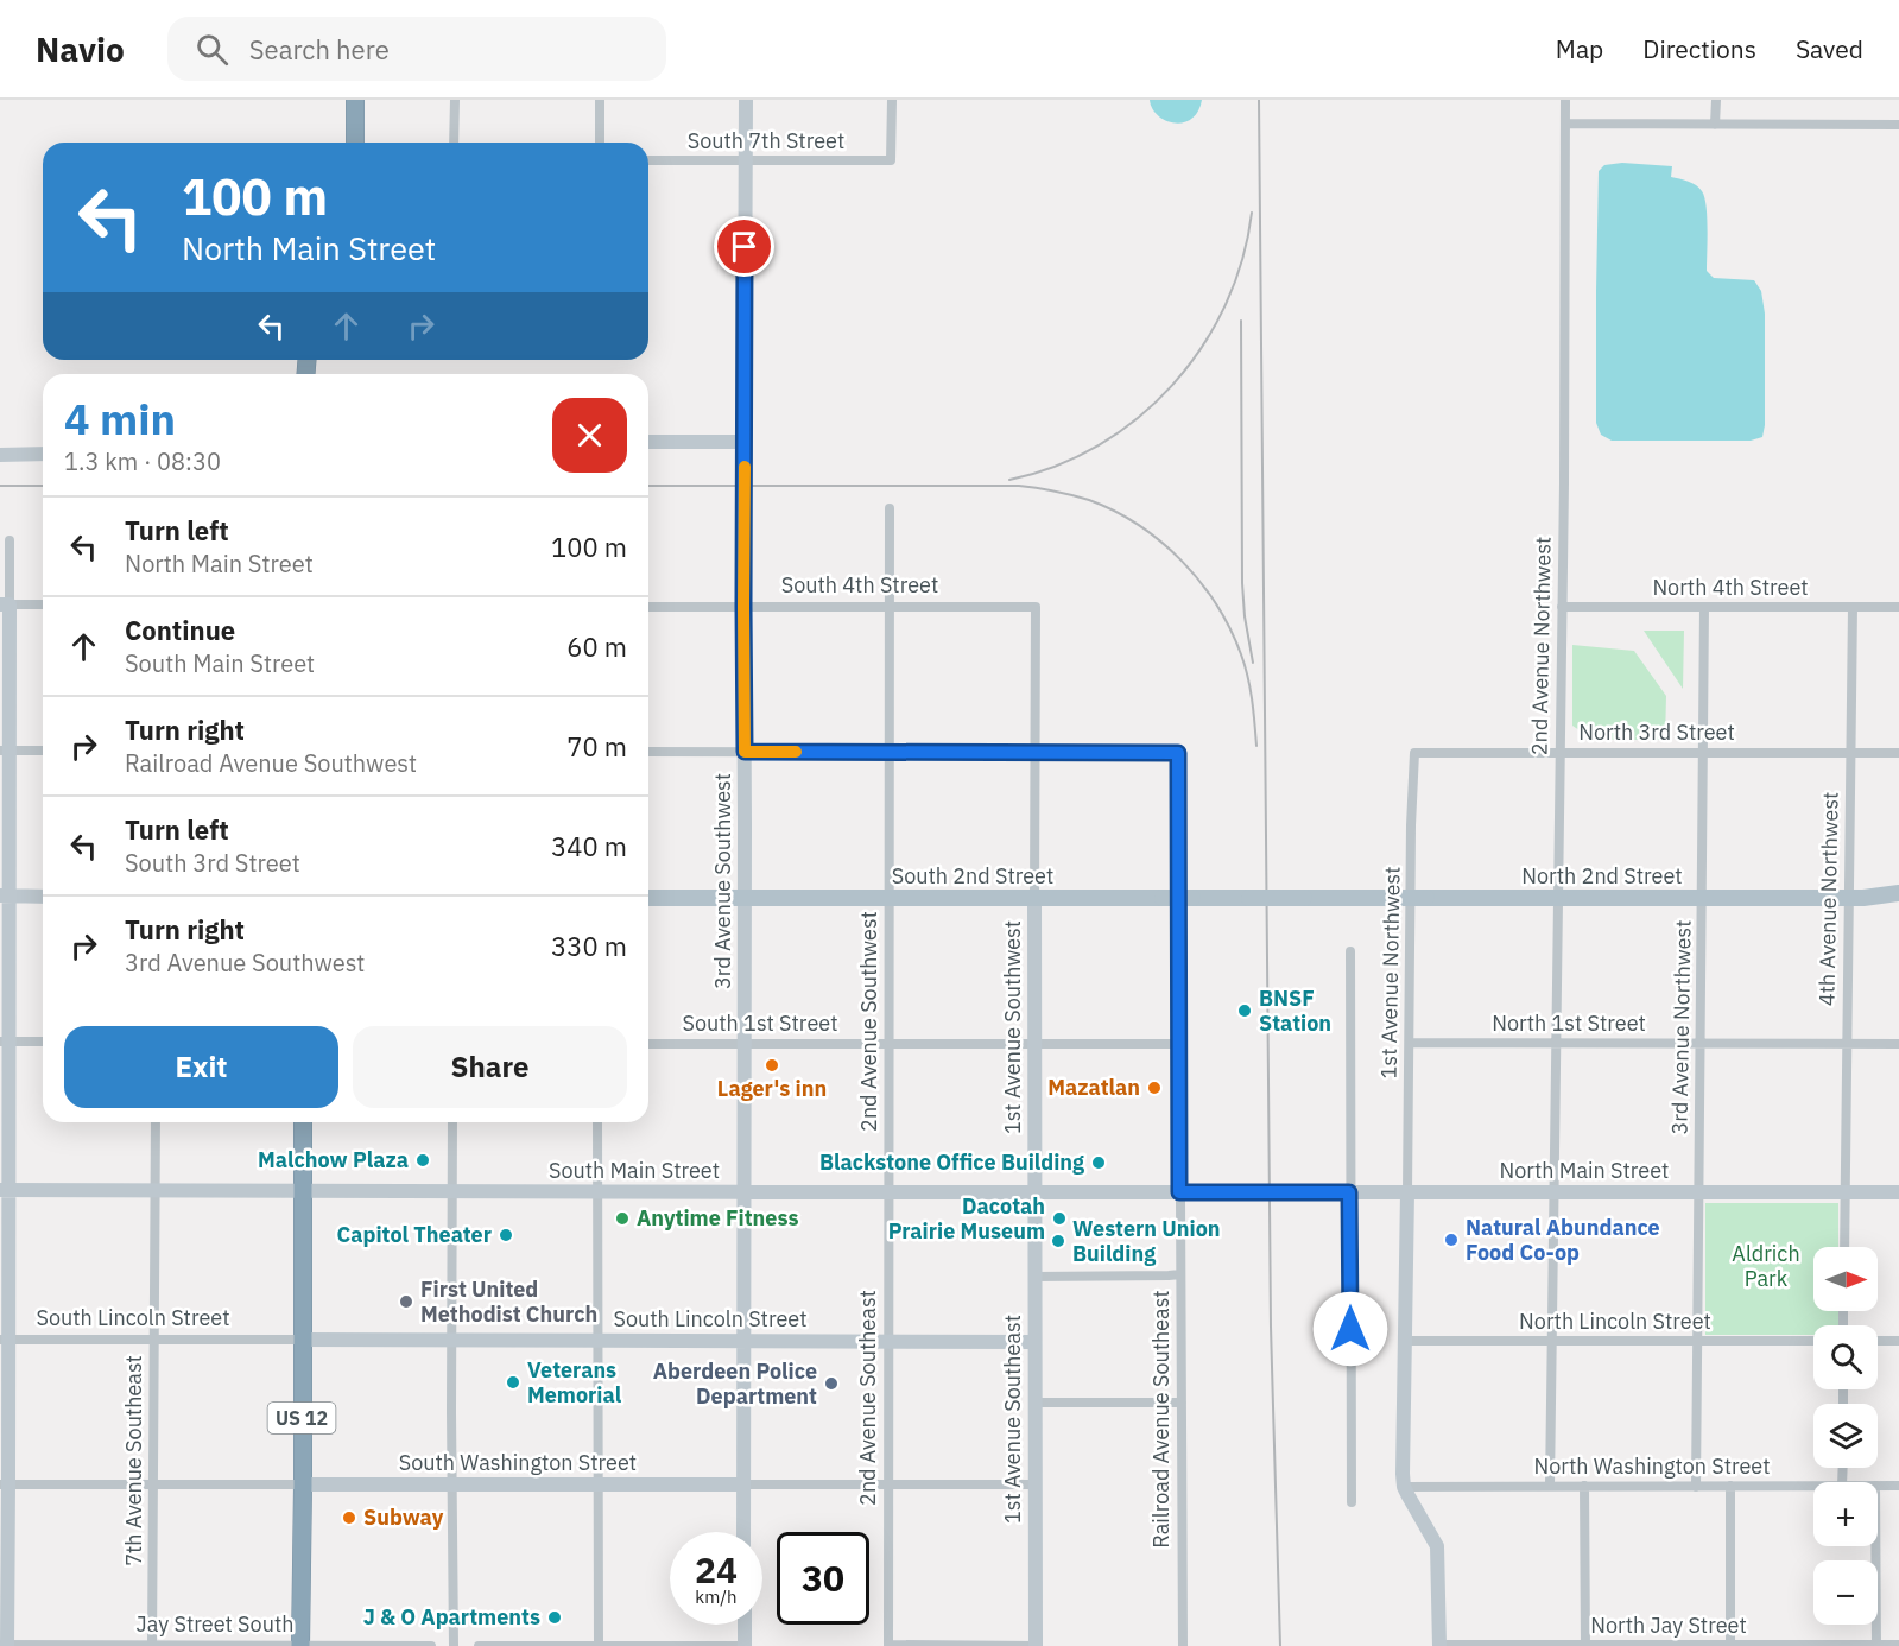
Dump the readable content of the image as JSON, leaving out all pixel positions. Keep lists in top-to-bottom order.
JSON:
{
  "streets": {
    "highway": ["US 12"],
    "main road": ["South 2nd Street", "North 2nd Street"],
    "street": [
      "South 7th Street",
      "South 4th Street",
      "North 4th Street",
      "2nd Avenue Northwest",
      "North 3rd Street",
      "3rd Avenue Southwest",
      "4th Avenue Northwest",
      "1st Avenue Northwest",
      "2nd Avenue Southwest",
      "South 1st Street",
      "North 1st Street",
      "1st Avenue Southwest",
      "3rd Avenue Northwest",
      "South Main Street",
      "North Main Street",
      "South Lincoln Street",
      "North Lincoln Street",
      "2nd Avenue Southeast",
      "1st Avenue Southeast",
      "Railroad Avenue Southeast",
      "7th Avenue Southeast",
      "South Washington Street",
      "North Washington Street",
      "Jay Street South",
      "North Jay Street"
    ]
  },
  "crossings": [
    ["South 7th Street", "3rd Avenue Southwest"],
    ["South 4th Street", "3rd Avenue Southwest"],
    ["South 4th Street", "2nd Avenue Southwest"],
    ["South 4th Street", "1st Avenue Southwest"],
    ["North 4th Street", "2nd Avenue Northwest"],
    ["North 4th Street", "4th Avenue Northwest"],
    ["North 4th Street", "3rd Avenue Northwest"],
    ["2nd Avenue Northwest", "North 3rd Street"],
    ["2nd Avenue Northwest", "North 2nd Street"],
    ["2nd Avenue Northwest", "North 1st Street"],
    ["2nd Avenue Northwest", "North Main Street"],
    ["2nd Avenue Northwest", "North Lincoln Street"],
    ["2nd Avenue Northwest", "North Washington Street"],
    ["North 3rd Street", "4th Avenue Northwest"],
    ["North 3rd Street", "1st Avenue Northwest"],
    ["North 3rd Street", "3rd Avenue Northwest"],
    ["South 2nd Street", "North 2nd Street"],
    ["South 2nd Street", "3rd Avenue Southwest"],
    ["South 2nd Street", "2nd Avenue Southwest"],
    ["South 2nd Street", "1st Avenue Southwest"],
    ["North 2nd Street", "4th Avenue Northwest"],
    ["North 2nd Street", "3rd Avenue Northwest"],
    ["3rd Avenue Southwest", "South 1st Street"],
    ["3rd Avenue Southwest", "South Main Street"],
    ["3rd Avenue Southwest", "South Lincoln Street"],
    ["3rd Avenue Southwest", "South Washington Street"],
    ["4th Avenue Northwest", "North 1st Street"],
    ["4th Avenue Northwest", "North Main Street"],
    ["1st Avenue Northwest", "North 1st Street"],
    ["1st Avenue Northwest", "North Main Street"],
    ["2nd Avenue Southwest", "South 1st Street"],
    ["2nd Avenue Southwest", "South Main Street"],
    ["2nd Avenue Southwest", "2nd Avenue Southeast"],
    ["South 1st Street", "1st Avenue Southwest"],
    ["South 1st Street", "Railroad Avenue Southeast"],
    ["North 1st Street", "3rd Avenue Northwest"],
    ["1st Avenue Southwest", "South Main Street"],
    ["1st Avenue Southwest", "1st Avenue Southeast"],
    ["1st Avenue Southwest", "Railroad Avenue Southeast"],
    ["3rd Avenue Northwest", "North Main Street"],
    ["3rd Avenue Northwest", "North Lincoln Street"],
    ["3rd Avenue Northwest", "North Washington Street"],
    ["South Main Street", "North Main Street"],
    ["South Main Street", "2nd Avenue Southeast"],
    ["South Main Street", "US 12"],
    ["South Main Street", "1st Avenue Southeast"],
    ["South Main Street", "Railroad Avenue Southeast"],
    ["South Main Street", "7th Avenue Southeast"],
    ["South Lincoln Street", "2nd Avenue Southeast"],
    ["South Lincoln Street", "US 12"],
    ["South Lincoln Street", "1st Avenue Southeast"],
    ["South Lincoln Street", "7th Avenue Southeast"],
    ["2nd Avenue Southeast", "South Washington Street"],
    ["US 12", "South Washington Street"],
    ["US 12", "Jay Street South"],
    ["1st Avenue Southeast", "South Washington Street"],
    ["7th Avenue Southeast", "South Washington Street"],
    ["7th Avenue Southeast", "Jay Street South"]
  ],
  "parks": ["Aldrich Park"],
  "places": [
    "BNSF Station",
    "Lager's inn",
    "Mazatlan",
    "Malchow Plaza",
    "Blackstone Office Building",
    "Anytime Fitness",
    "Dacotah Prairie Museum",
    "Capitol Theater",
    "Natural Abundance Food Co-op",
    "Western Union Building",
    "First United Methodist Church",
    "Veterans Memorial",
    "Aberdeen Police Department",
    "Subway",
    "J & O Apartments"
  ],
  "north": "right",
  "page": {
    "header": "Navio",
    "search": "Search here",
    "nav": ["Map", "Directions", "Saved"],
    "turn": ["100 m", "North Main Street"],
    "heading": ["4 min", "1.3 km · 08:30"],
    "list": [
      {
        "name": "Turn left",
        "note": "North Main Street",
        "value": "100 m"
      },
      {
        "name": "Continue",
        "note": "South Main Street",
        "value": "60 m"
      },
      {
        "name": "Turn right",
        "note": "Railroad Avenue Southwest",
        "value": "70 m"
      },
      {
        "name": "Turn left",
        "note": "South 3rd Street",
        "value": "340 m"
      },
      {
        "name": "Turn right",
        "note": "3rd Avenue Southwest",
        "value": "330 m"
      }
    ],
    "buttons": ["Exit", "Share"],
    "map_buttons": ["+", "−"],
    "speed": "24 km/h",
    "limit": "30"
  }
}
